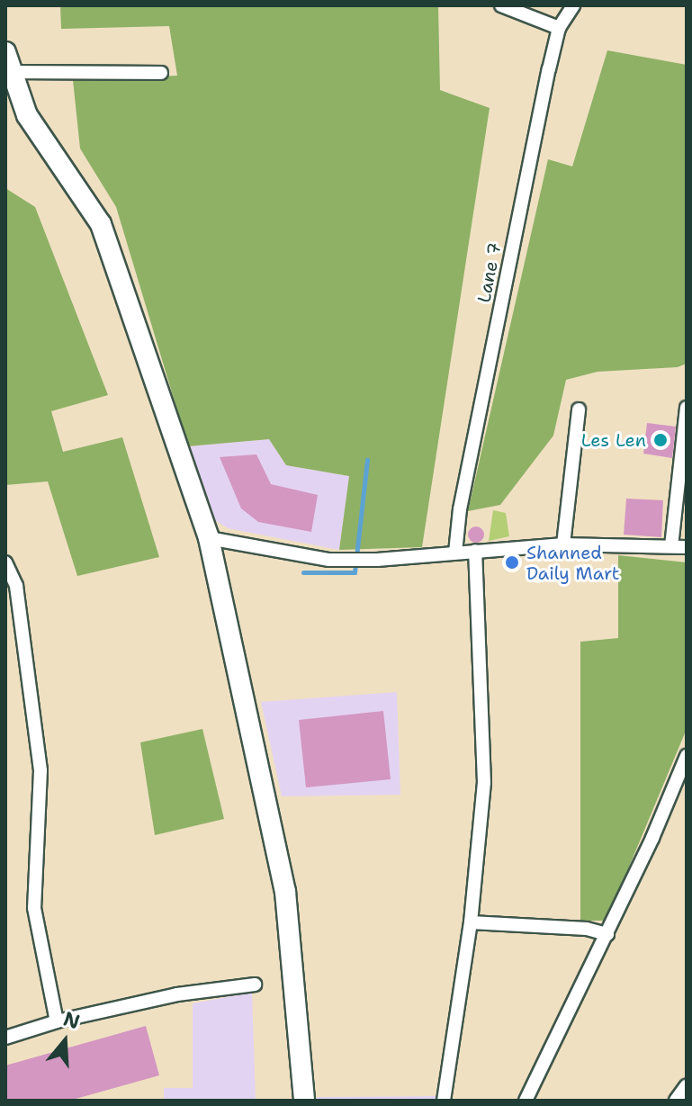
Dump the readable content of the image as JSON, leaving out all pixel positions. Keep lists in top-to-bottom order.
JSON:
{
  "streets": {
    "street": ["Lane 7"]
  },
  "places": ["Les Len", "Shanned Daily Mart"],
  "north": "top"
}
